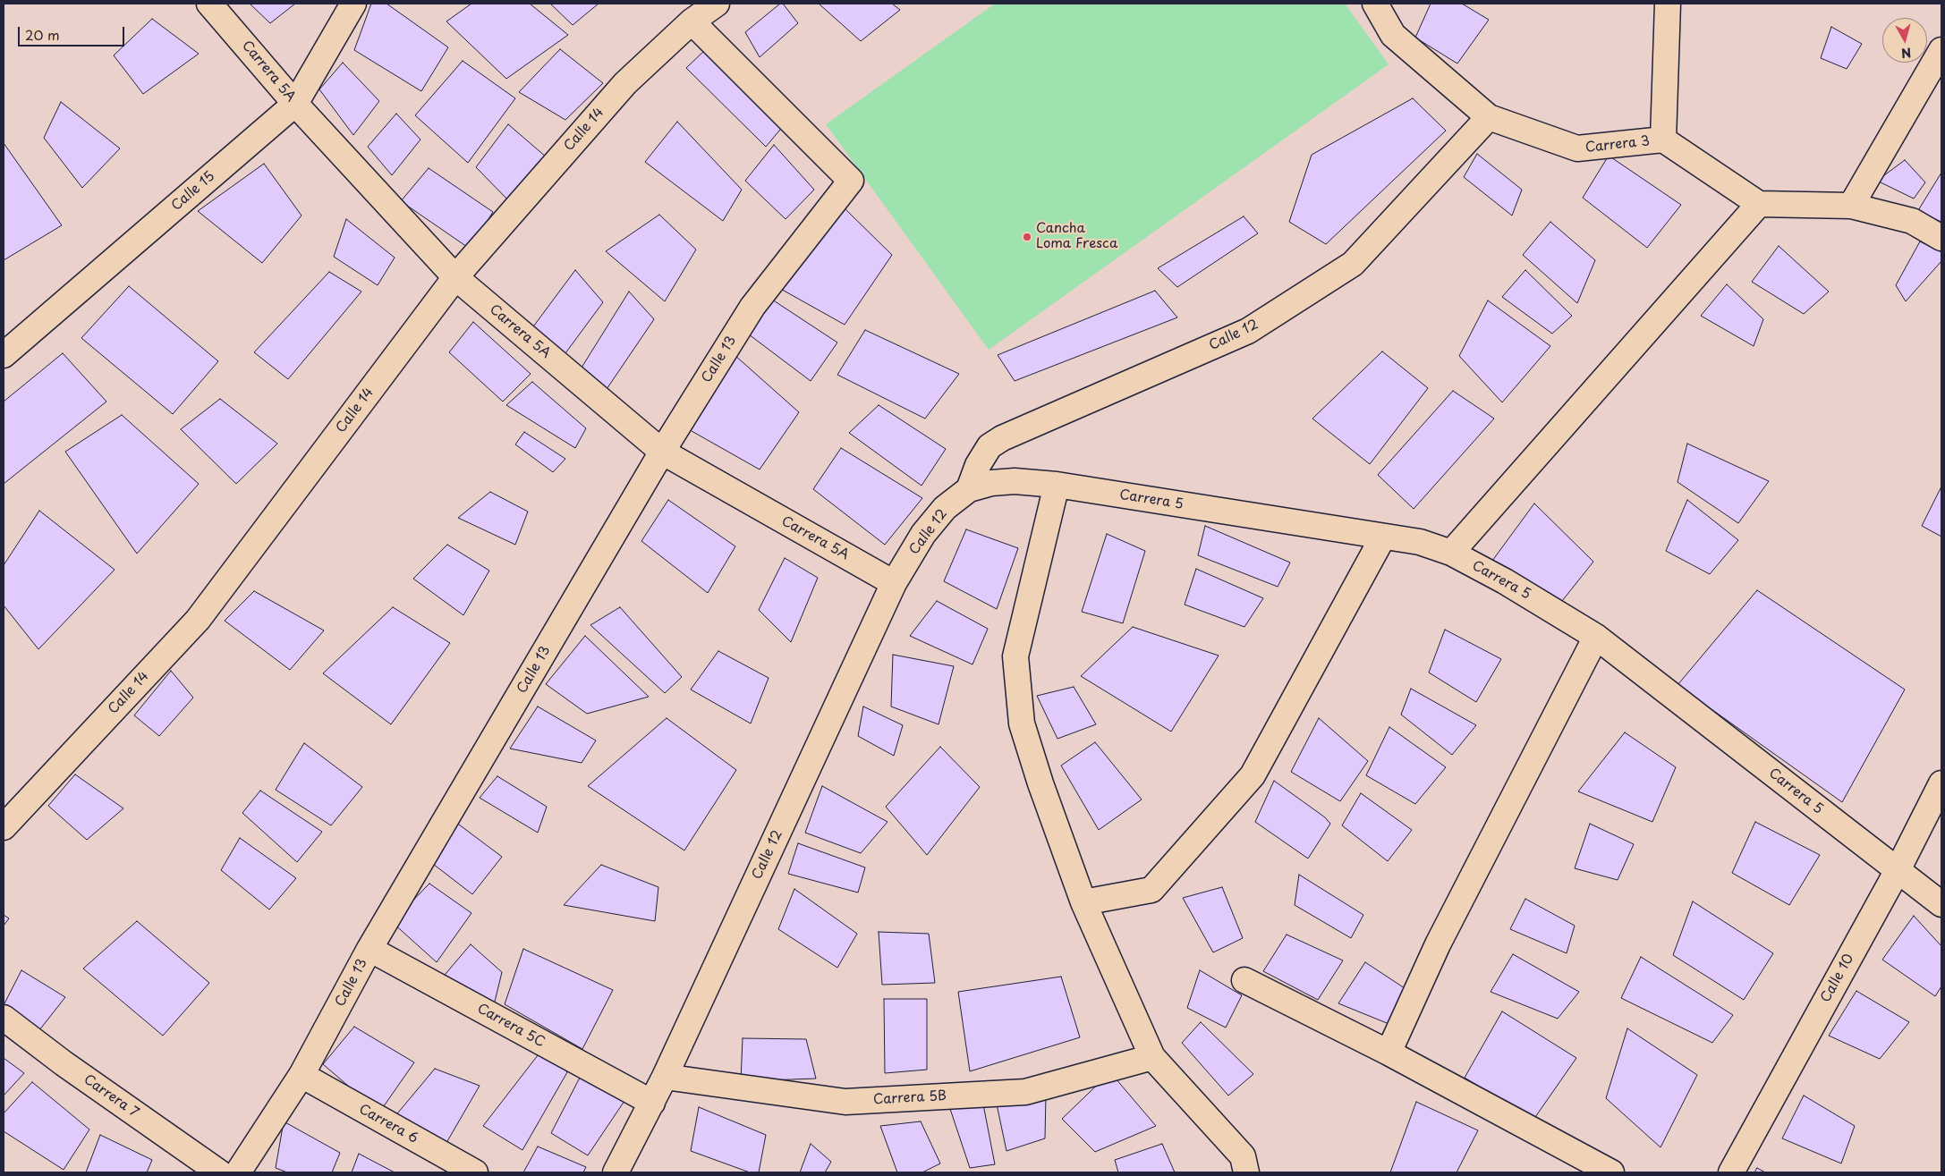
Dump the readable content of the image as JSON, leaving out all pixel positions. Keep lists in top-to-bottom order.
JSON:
{
  "streets": {
    "street": [
      "Carrera 5A",
      "Calle 14",
      "Carrera 3",
      "Calle 15",
      "Calle 12",
      "Calle 13",
      "Carrera 5",
      "Calle 10",
      "Carrera 5C",
      "Carrera 7",
      "Carrera 5B",
      "Carrera 6"
    ]
  },
  "crossings": [
    ["Carrera 5A", "Calle 14"],
    ["Carrera 5A", "Calle 15"],
    ["Carrera 5A", "Calle 12"],
    ["Carrera 5A", "Calle 13"],
    ["Calle 14", "Calle 13"],
    ["Carrera 3", "Calle 12"],
    ["Calle 12", "Carrera 5"],
    ["Calle 12", "Carrera 5C"],
    ["Calle 12", "Carrera 5B"],
    ["Calle 13", "Carrera 5C"],
    ["Calle 13", "Carrera 6"],
    ["Carrera 5", "Calle 10"]
  ],
  "places": ["Cancha Loma Fresca"],
  "scale_bar": "20 m",
  "north": "bottom"
}
